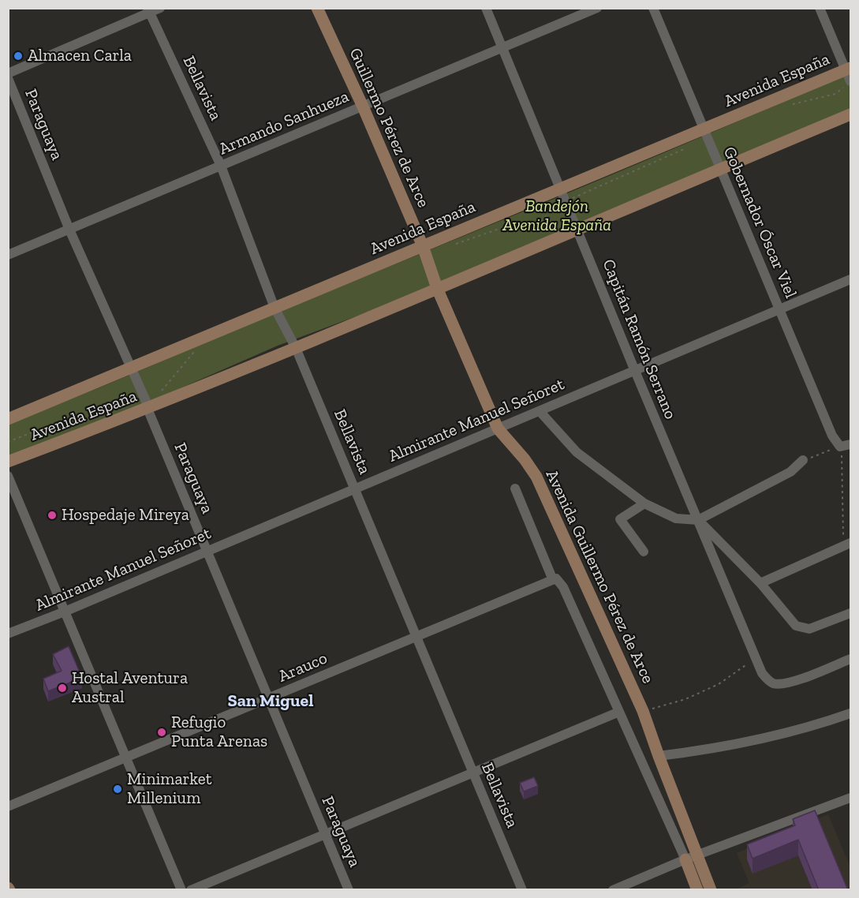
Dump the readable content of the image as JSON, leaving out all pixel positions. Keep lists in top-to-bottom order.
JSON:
{
  "streets": {
    "main road": ["Avenida España", "Guillermo Pérez de Arce", "Avenida Guillermo Pérez de Arce"],
    "street": [
      "Bellavista",
      "Armando Sanhueza",
      "Paraguaya",
      "Gobernador Óscar Viel",
      "Capitán Ramón Serrano",
      "Almirante Manuel Señoret",
      "Arauco"
    ]
  },
  "crossings": [
    ["Avenida España", "Bellavista"],
    ["Avenida España", "Paraguaya"],
    ["Avenida España", "Guillermo Pérez de Arce"],
    ["Avenida España", "Gobernador Óscar Viel"],
    ["Avenida España", "Capitán Ramón Serrano"],
    ["Avenida España", "Avenida Guillermo Pérez de Arce"],
    ["Bellavista", "Armando Sanhueza"],
    ["Bellavista", "Almirante Manuel Señoret"],
    ["Bellavista", "Arauco"],
    ["Armando Sanhueza", "Paraguaya"],
    ["Armando Sanhueza", "Guillermo Pérez de Arce"],
    ["Armando Sanhueza", "Capitán Ramón Serrano"],
    ["Paraguaya", "Almirante Manuel Señoret"],
    ["Paraguaya", "Arauco"],
    ["Guillermo Pérez de Arce", "Avenida Guillermo Pérez de Arce"],
    ["Gobernador Óscar Viel", "Almirante Manuel Señoret"],
    ["Capitán Ramón Serrano", "Almirante Manuel Señoret"],
    ["Almirante Manuel Señoret", "Avenida Guillermo Pérez de Arce"],
    ["Avenida Guillermo Pérez de Arce", "Arauco"]
  ],
  "districts": ["San Miguel"],
  "parks": ["Bandejón Avenida España"],
  "places": [
    "Almacen Carla",
    "Hospedaje Mireya",
    "Hostal Aventura Austral",
    "Refugio Punta Arenas",
    "Minimarket Millenium"
  ]
}
